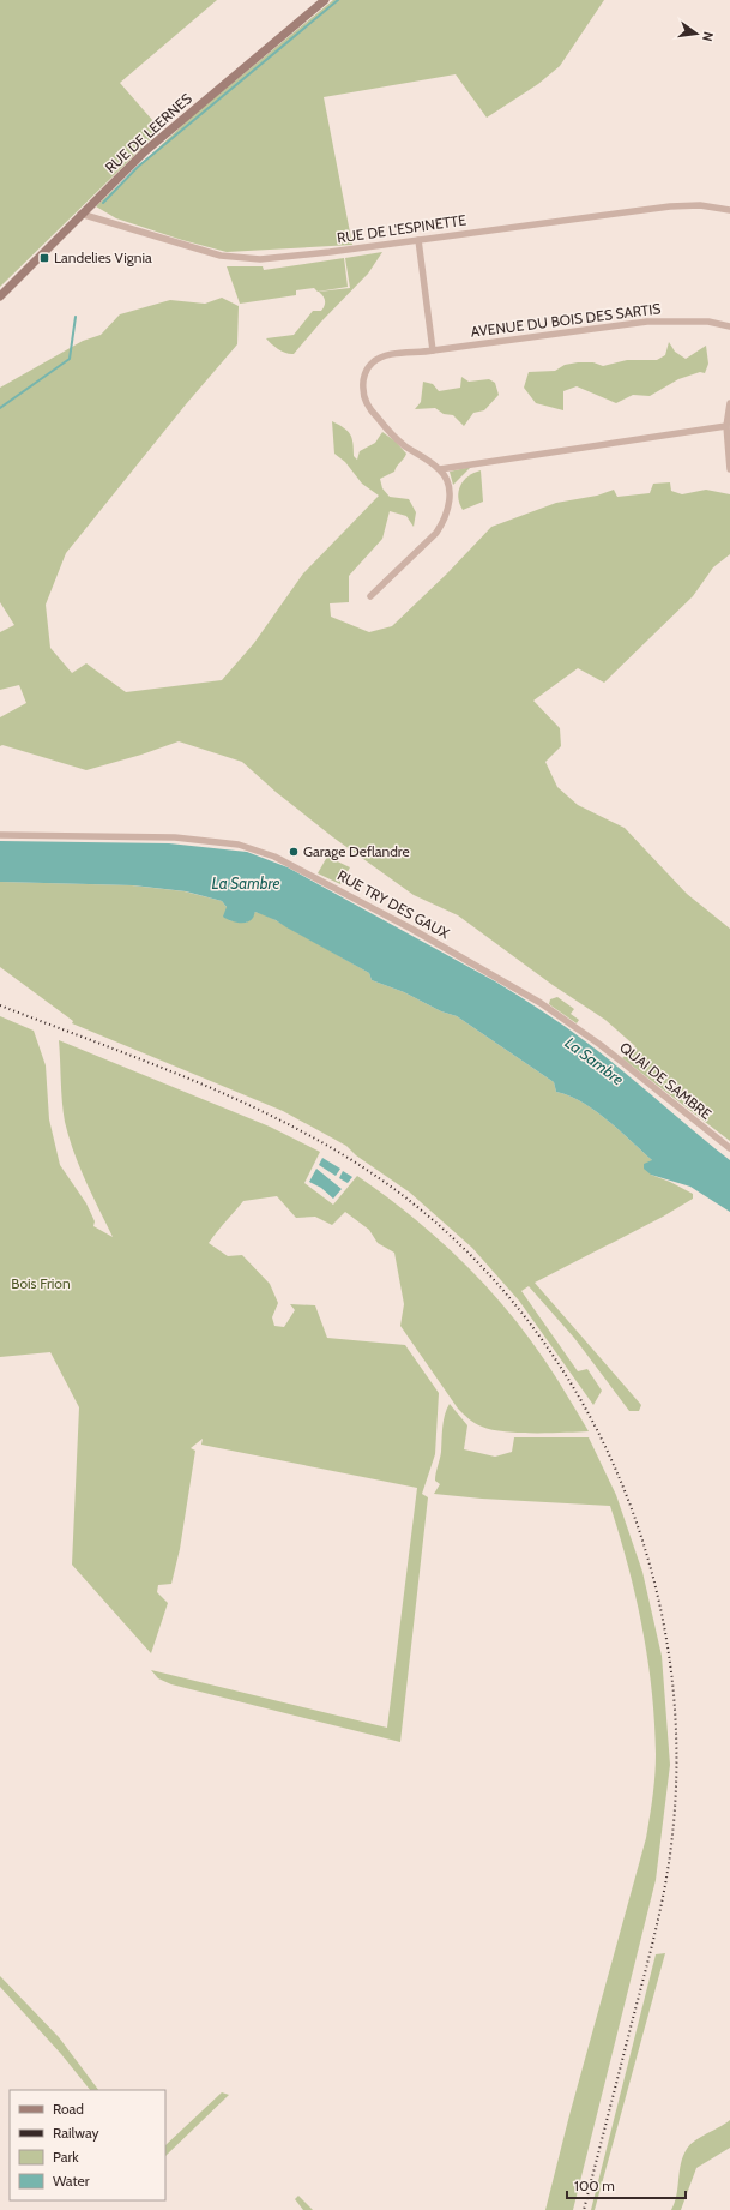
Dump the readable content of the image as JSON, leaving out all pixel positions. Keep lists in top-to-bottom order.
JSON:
{
  "streets": {
    "street": [
      "RUE DE LEERNES",
      "RUE DE L'ESPINETTE",
      "AVENUE DU BOIS DES SARTIS",
      "RUE TRY DES GAUX",
      "QUAI DE SAMBRE"
    ]
  },
  "crossings": [
    ["RUE DE LEERNES", "RUE DE L'ESPINETTE"],
    ["RUE TRY DES GAUX", "QUAI DE SAMBRE"]
  ],
  "water": ["La Sambre"],
  "parks": ["Bois Frion"],
  "places": {
    "transit": ["Landelies Vignia"],
    "other": ["Garage Deflandre"]
  },
  "legend": [
    "Road",
    "Railway",
    "Park",
    "Water"
  ],
  "scale_bar": "100 m",
  "north": "right"
}
